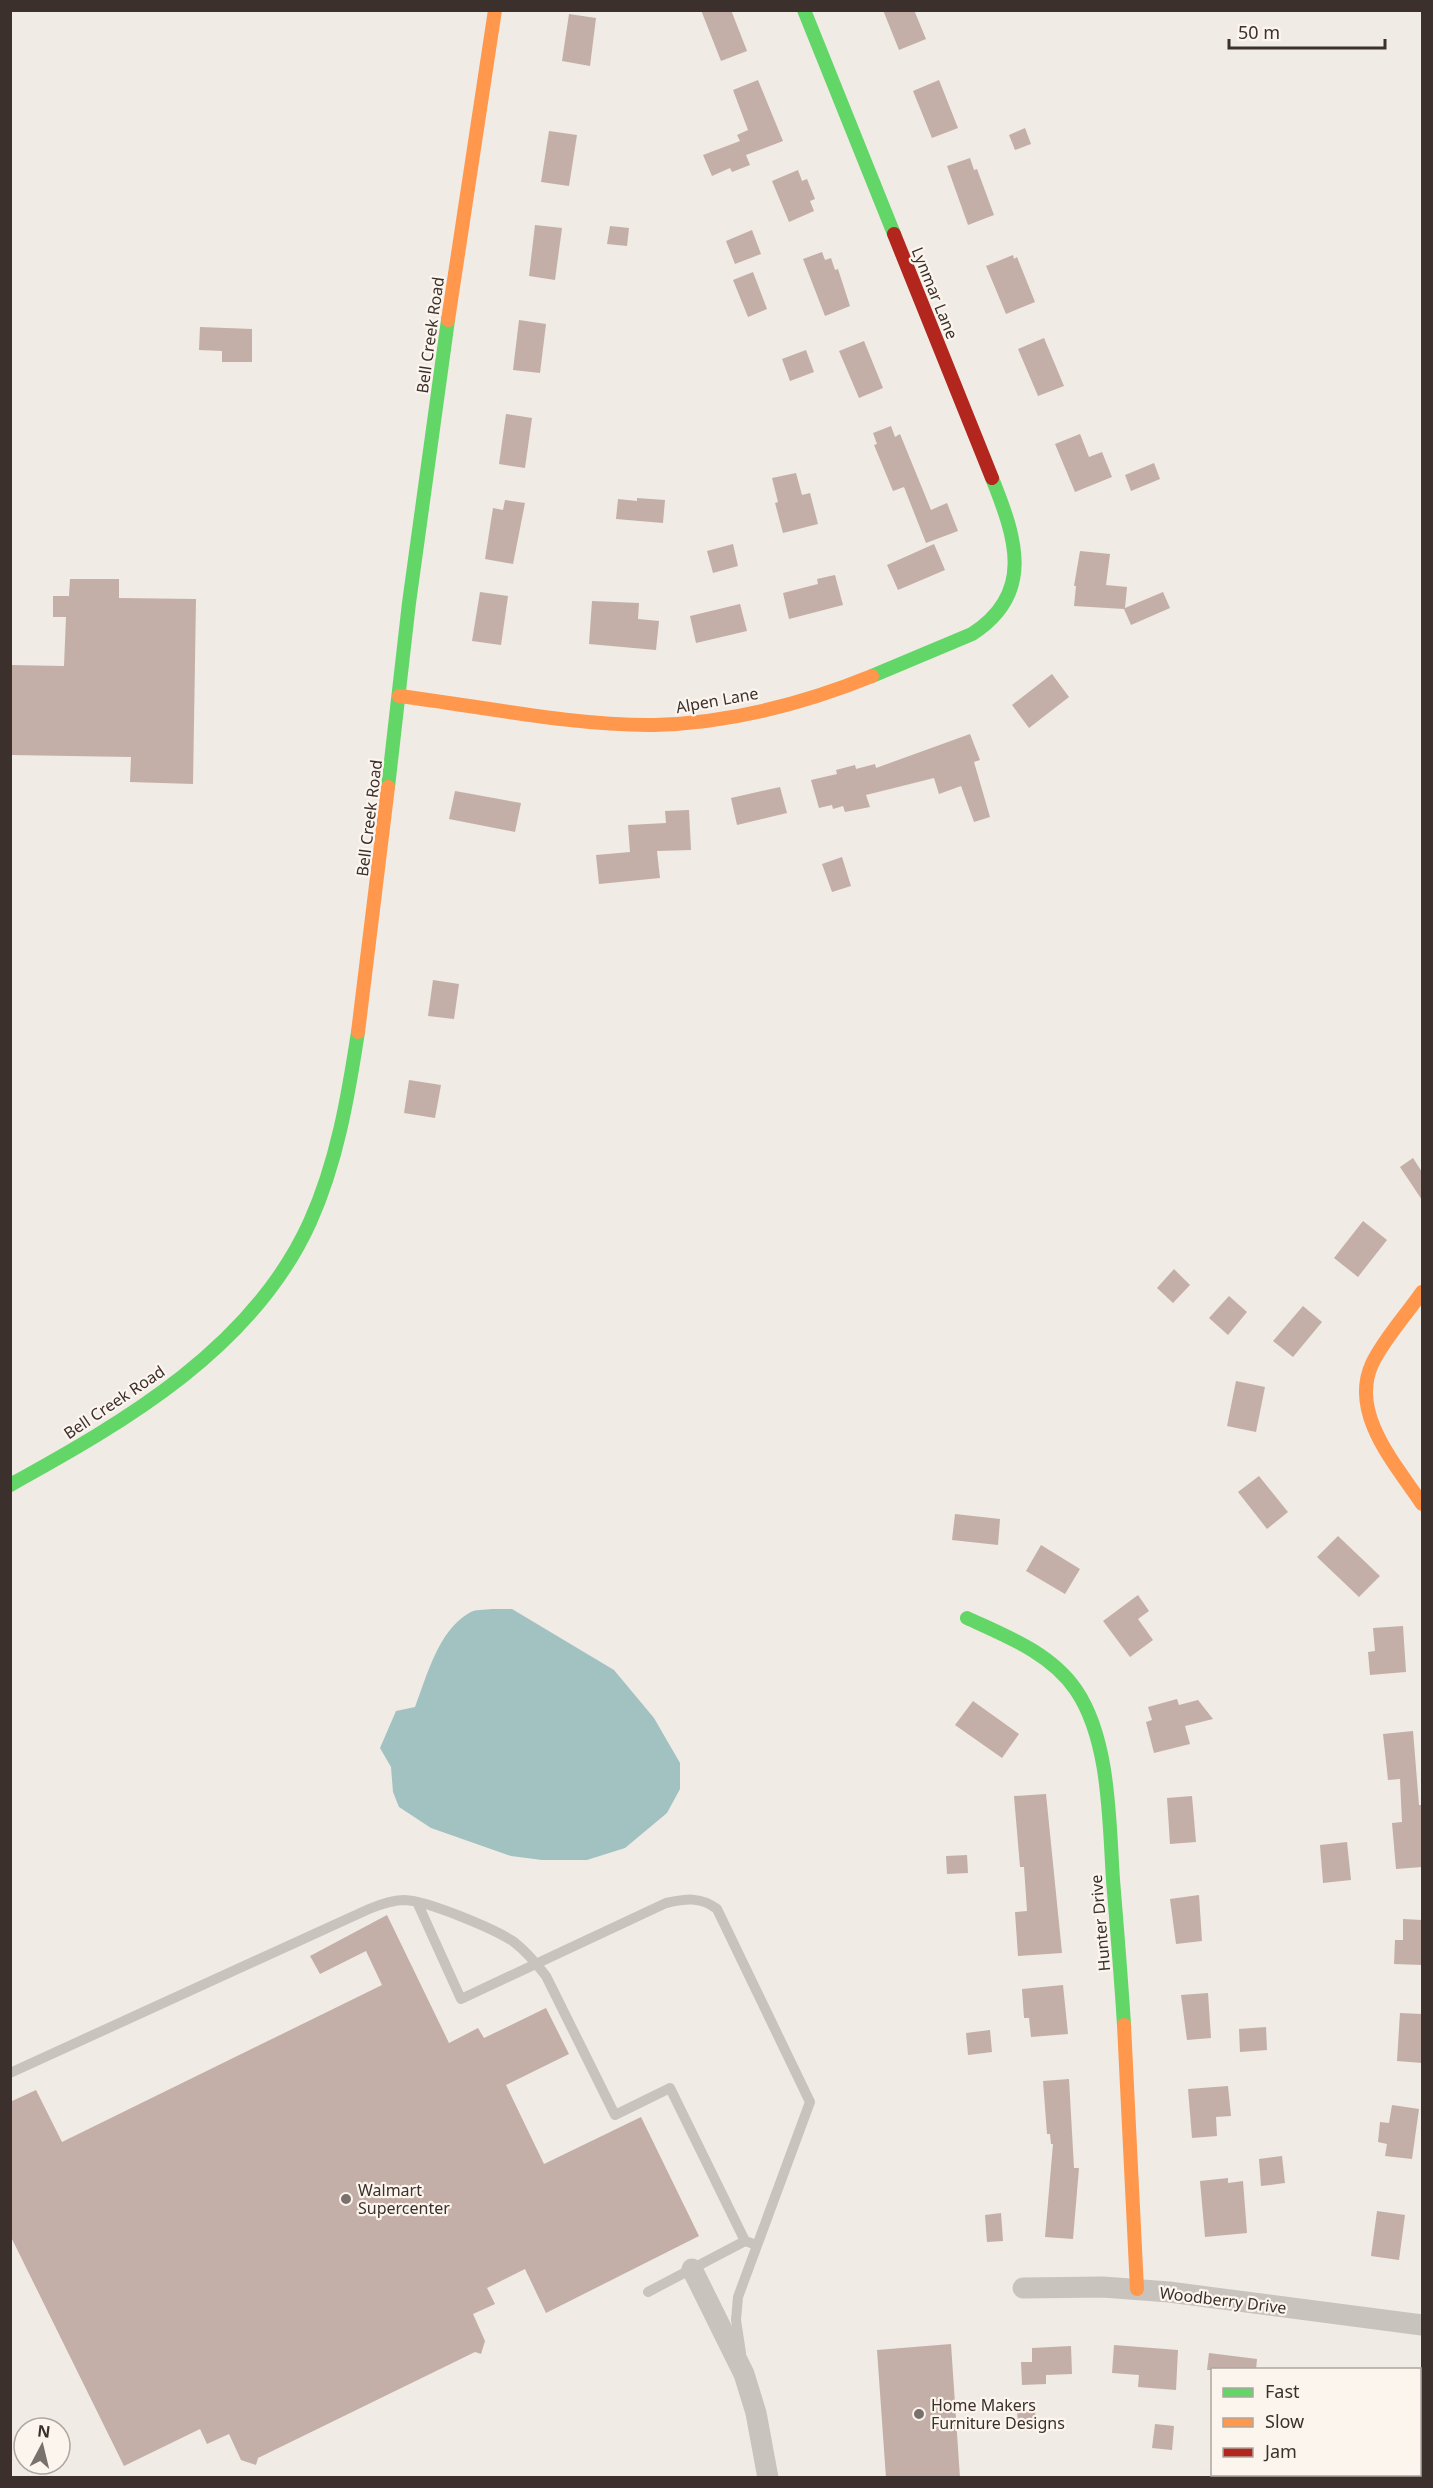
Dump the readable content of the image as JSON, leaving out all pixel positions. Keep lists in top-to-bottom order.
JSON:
{
  "streets": {
    "street": [
      "Lynmar Lane",
      "Bell Creek Road",
      "Alpen Lane",
      "Hunter Drive",
      "Woodberry Drive"
    ]
  },
  "crossings": [
    ["Lynmar Lane", "Alpen Lane"],
    ["Bell Creek Road", "Alpen Lane"],
    ["Hunter Drive", "Woodberry Drive"]
  ],
  "places": ["Walmart Supercenter", "Home Makers Furniture Designs"],
  "legend": ["Fast", "Slow", "Jam"],
  "scale_bar": "50 m",
  "north": "top"
}
